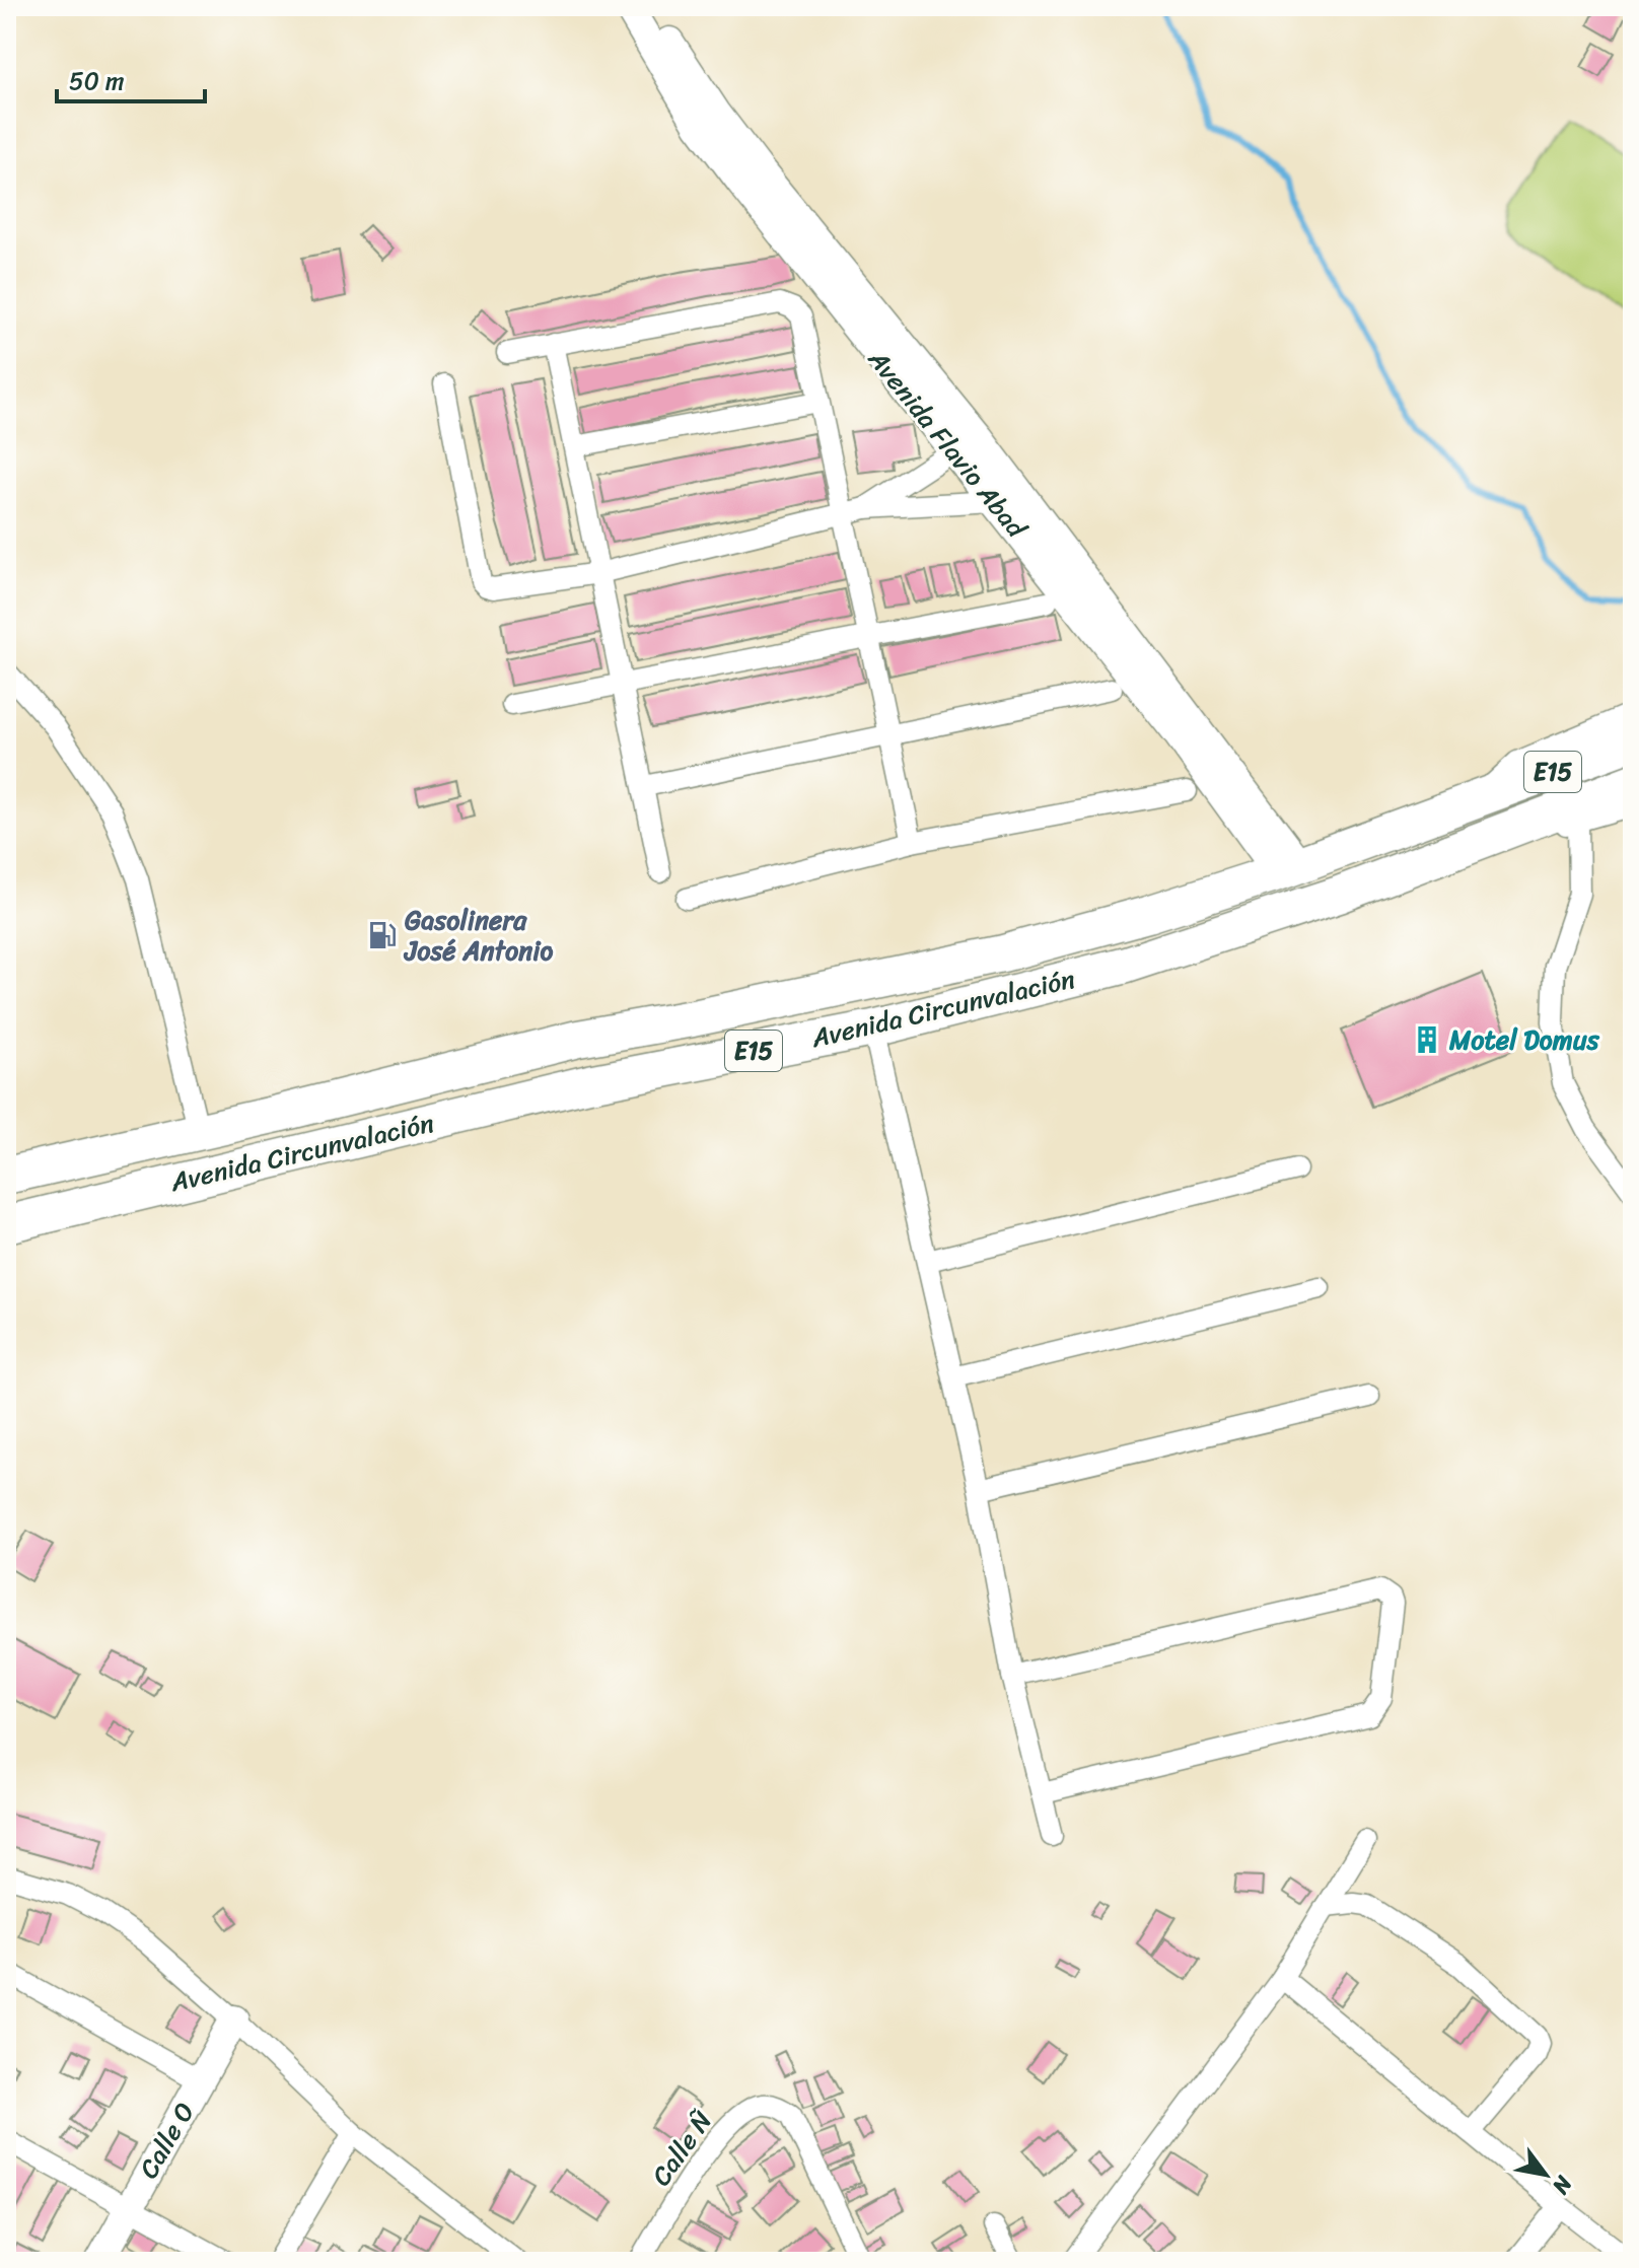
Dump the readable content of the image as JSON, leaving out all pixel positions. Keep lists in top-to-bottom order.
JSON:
{
  "streets": {
    "highway": ["E15", "Avenida Circunvalación"],
    "street": ["Avenida Flavio Abad", "Calle O", "Calle Ñ"]
  },
  "crossings": [
    ["Avenida Flavio Abad", "Avenida Circunvalación"]
  ],
  "places": {
    "fuel station": ["Gasolinera José Antonio"],
    "building": ["Motel Domus"]
  },
  "scale_bar": "50 m",
  "north": "bottom right"
}
